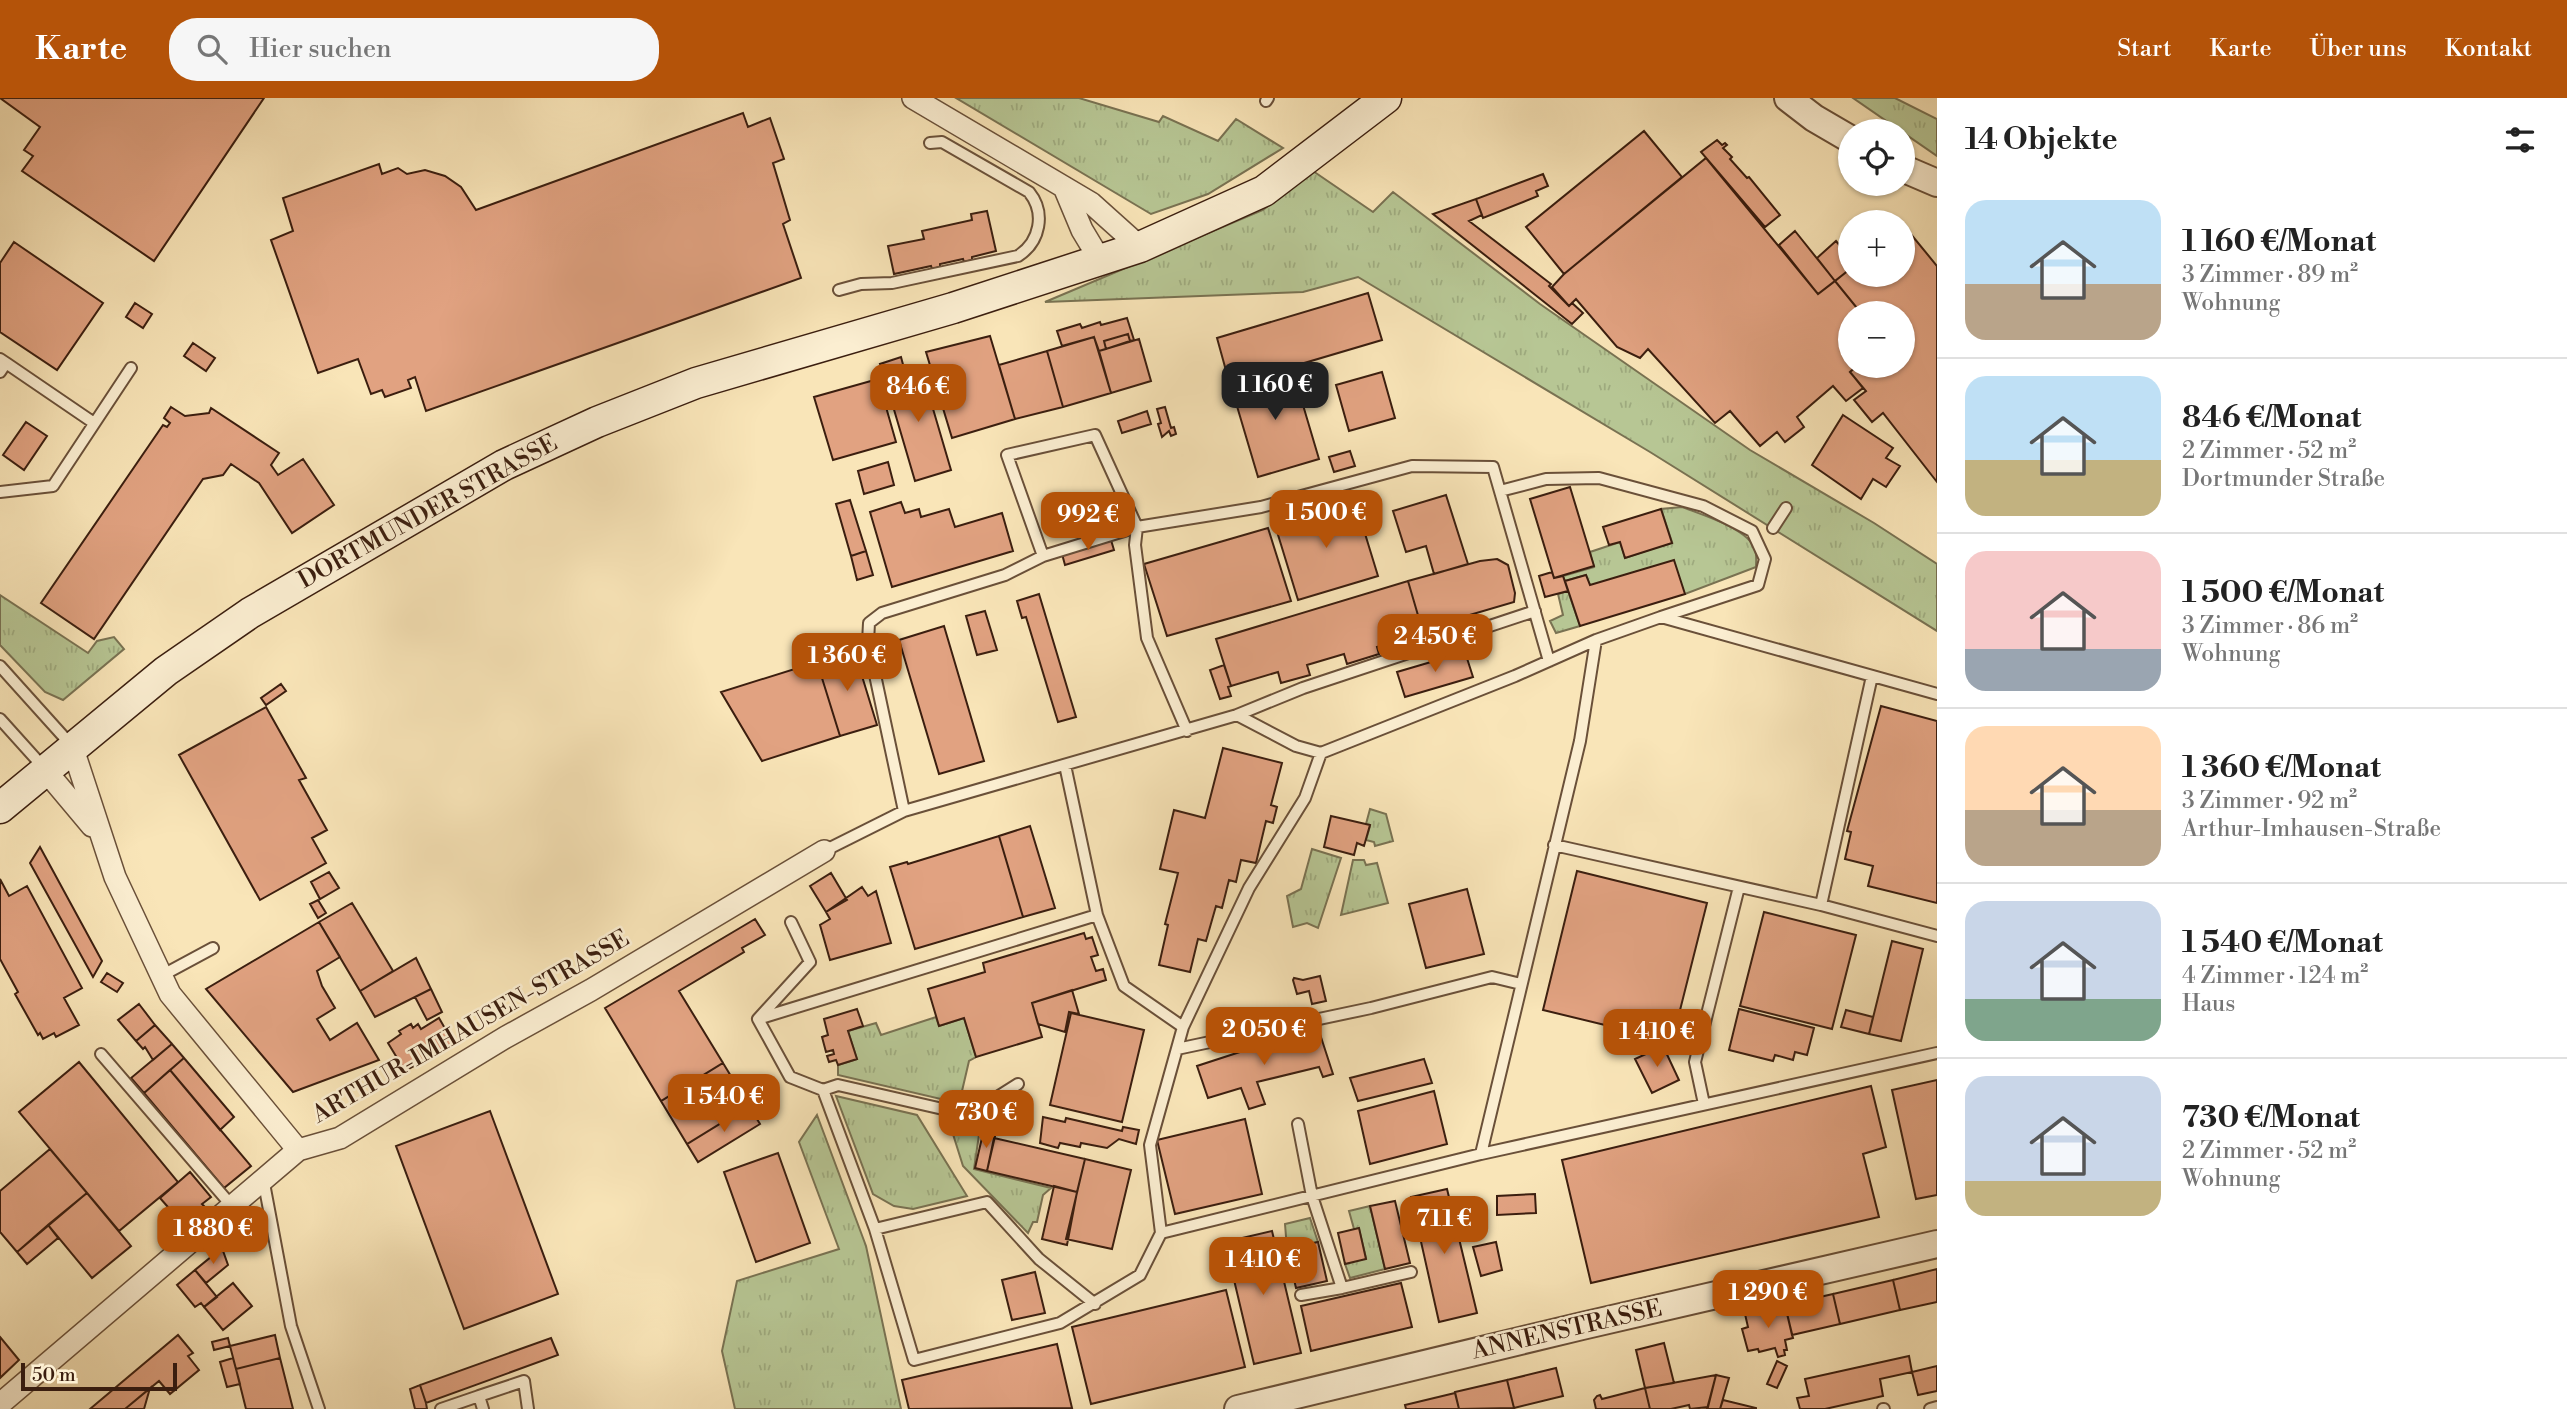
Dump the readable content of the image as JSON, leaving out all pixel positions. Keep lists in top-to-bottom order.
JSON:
{
  "streets": {
    "main road": ["DORTMUNDER STRASSE"],
    "street": ["ARTHUR-IMHAUSEN-STRASSE", "ANNENSTRASSE"]
  },
  "scale_bar": "50 m",
  "page": {
    "header": "Karte",
    "search": "Hier suchen",
    "nav": [
      "Start",
      "Karte",
      "Über uns",
      "Kontakt"
    ],
    "heading": "14 Objekte",
    "map_buttons": ["+", "−"],
    "list": [
      {
        "name": "1 160 €/Monat",
        "note": "3 Zimmer · 89 m² · Wohnung"
      },
      {
        "name": "846 €/Monat",
        "note": "2 Zimmer · 52 m² · Dortmunder Straße"
      },
      {
        "name": "1 500 €/Monat",
        "note": "3 Zimmer · 86 m² · Wohnung"
      },
      {
        "name": "1 360 €/Monat",
        "note": "3 Zimmer · 92 m² · Arthur-Imhausen-Straße"
      },
      {
        "name": "1 540 €/Monat",
        "note": "4 Zimmer · 124 m² · Haus"
      },
      {
        "name": "730 €/Monat",
        "note": "2 Zimmer · 52 m² · Wohnung"
      }
    ],
    "price": [
      "1 160 €",
      "846 €",
      "1 500 €",
      "992 €",
      "2 450 €",
      "1 360 €",
      "2 050 €",
      "1 410 €",
      "1 540 €",
      "730 €",
      "711 €",
      "1 880 €",
      "1 410 €",
      "1 290 €"
    ],
    "scale": "50 m"
  }
}
